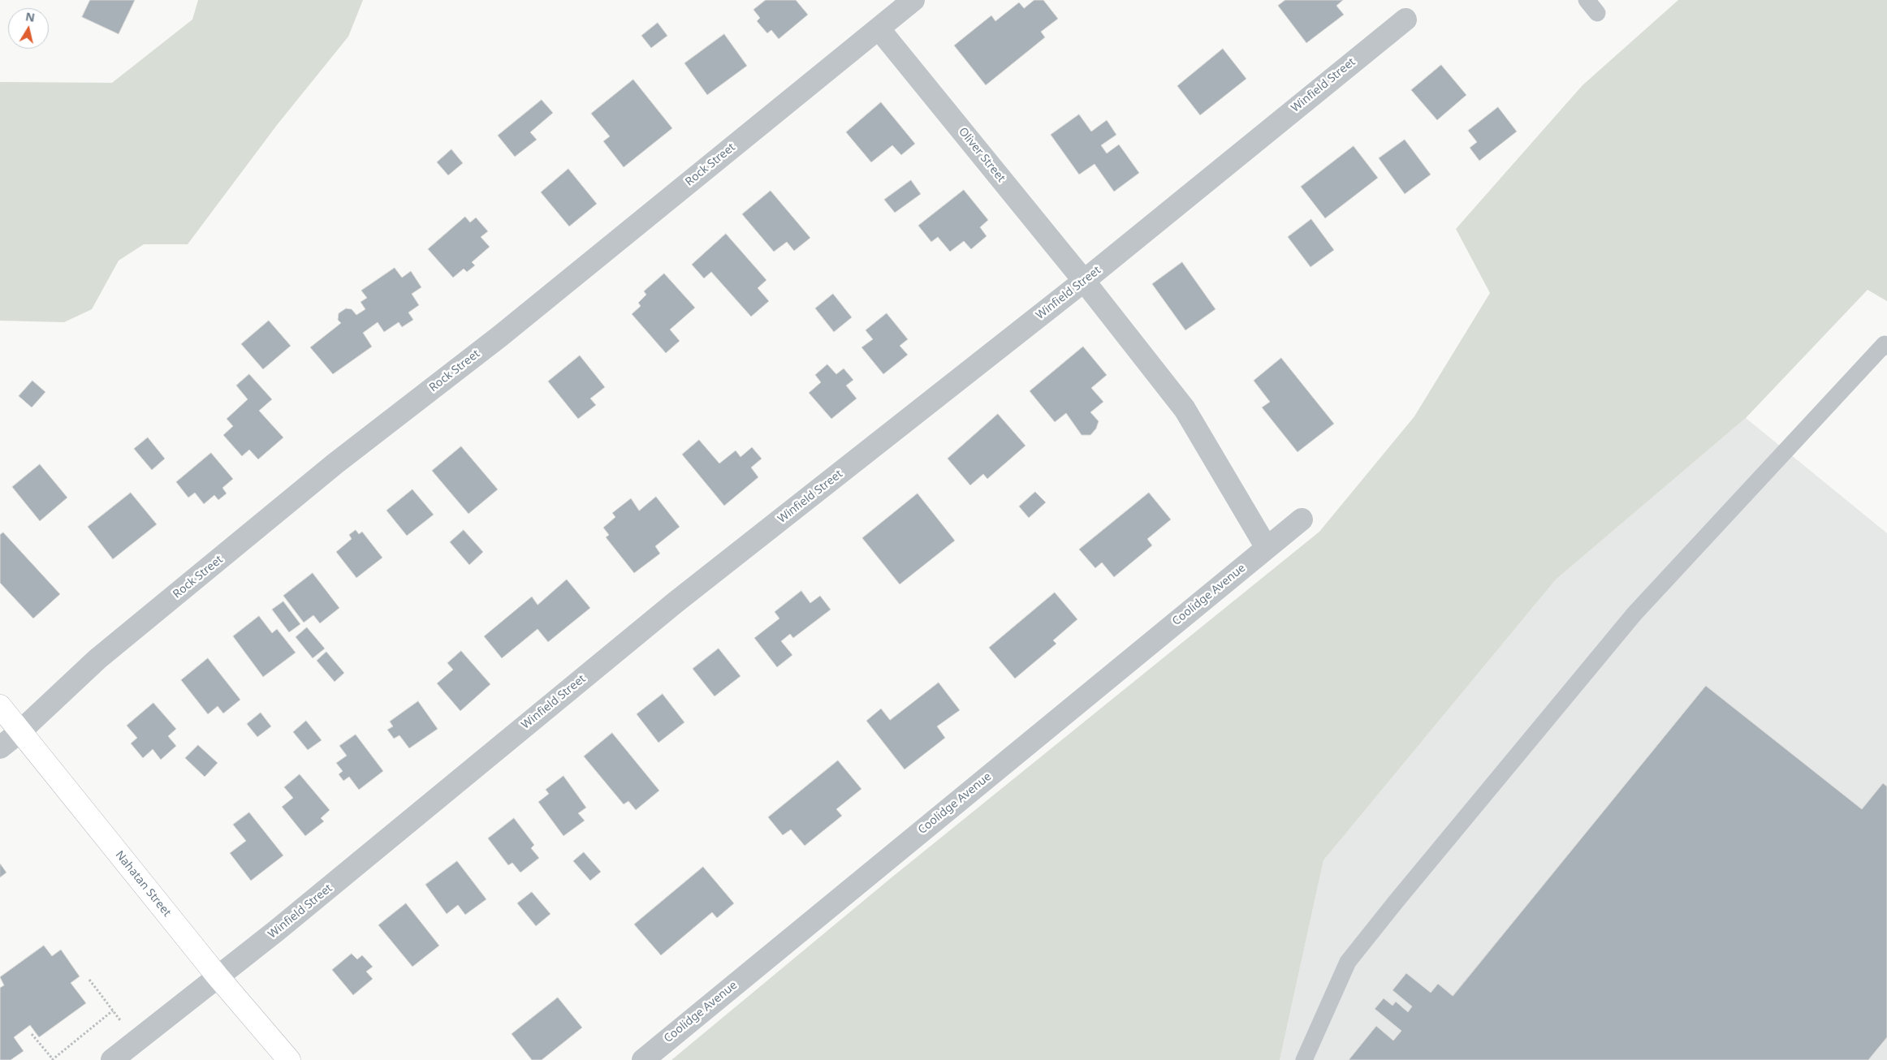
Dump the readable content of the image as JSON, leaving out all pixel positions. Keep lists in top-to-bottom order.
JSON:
{
  "streets": {
    "main road": ["Nahatan Street"],
    "street": [
      "Winfield Street",
      "Oliver Street",
      "Rock Street",
      "Coolidge Avenue"
    ]
  },
  "crossings": [
    ["Winfield Street", "Oliver Street"],
    ["Winfield Street", "Nahatan Street"],
    ["Oliver Street", "Rock Street"],
    ["Rock Street", "Nahatan Street"]
  ],
  "north": "top"
}
